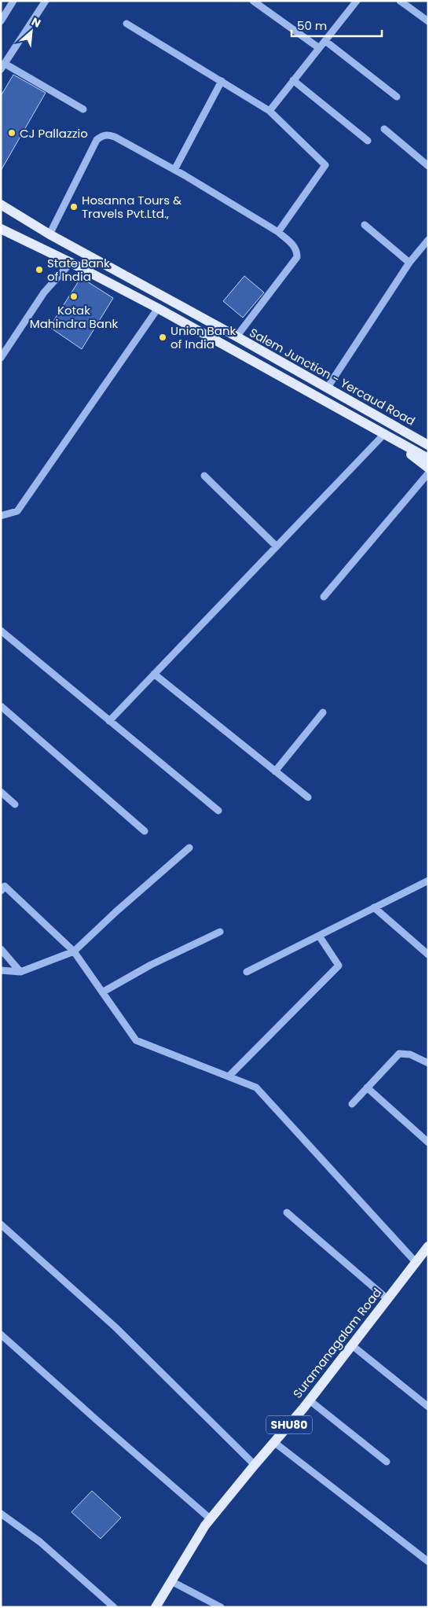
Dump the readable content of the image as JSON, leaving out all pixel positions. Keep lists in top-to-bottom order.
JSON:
{
  "streets": {
    "main road": ["Salem Junction - Yercaud Road", "Suramanagalam Road", "SHU80"]
  },
  "places": [
    "CJ Pallazzio",
    "Hosanna Tours & Travels Pvt.Ltd.,",
    "State Bank of India",
    "Kotak Mahindra Bank",
    "Union Bank of India"
  ],
  "scale_bar": "50 m",
  "north": "top right"
}
